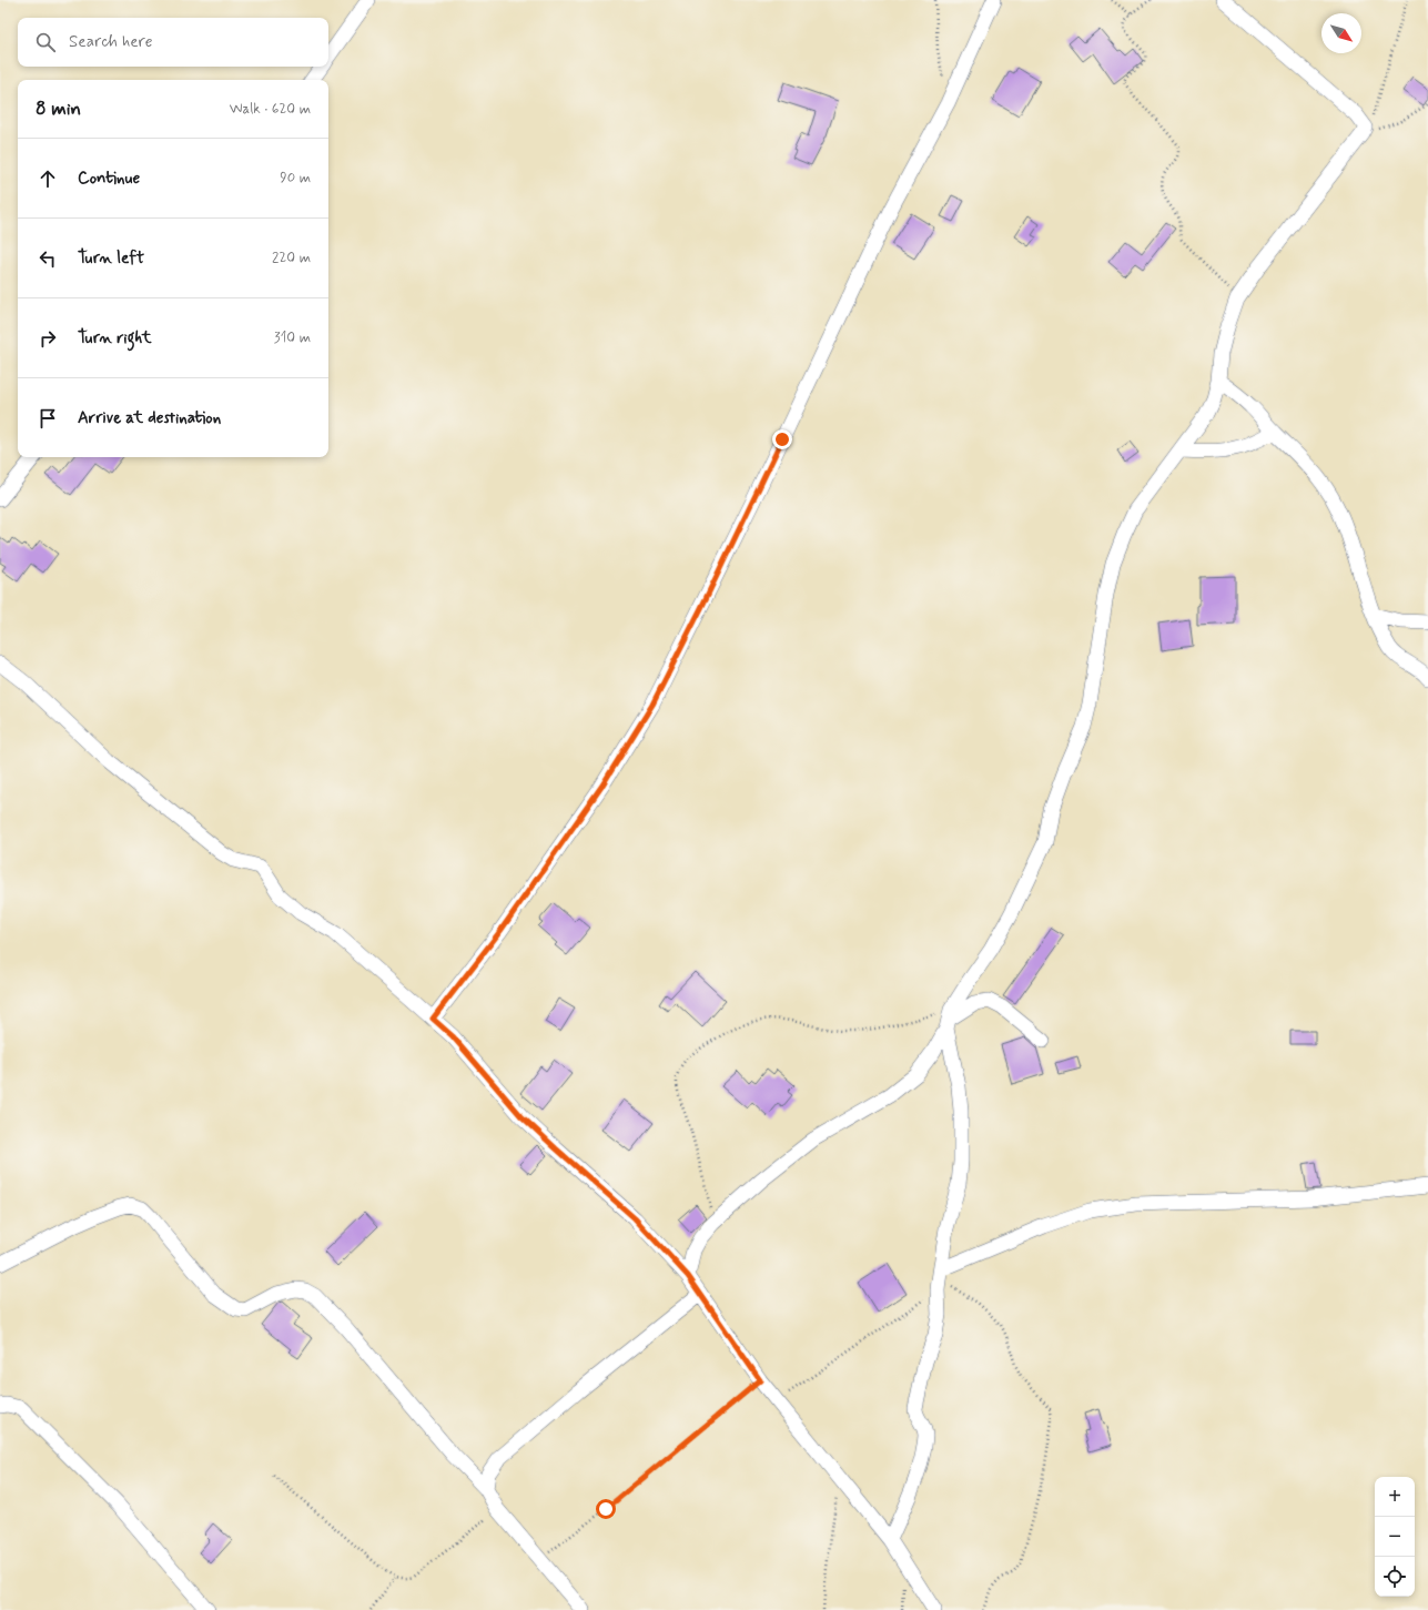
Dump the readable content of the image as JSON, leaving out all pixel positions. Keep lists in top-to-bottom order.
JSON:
{
  "north": "bottom right",
  "page": {
    "search": "Search here",
    "heading": ["8 min", "Walk · 620 m"],
    "list": [
      ["Continue", "90 m"],
      ["Turn left", "220 m"],
      ["Turn right", "310 m"],
      "Arrive at destination"
    ],
    "map_buttons": ["+", "−"]
  }
}
